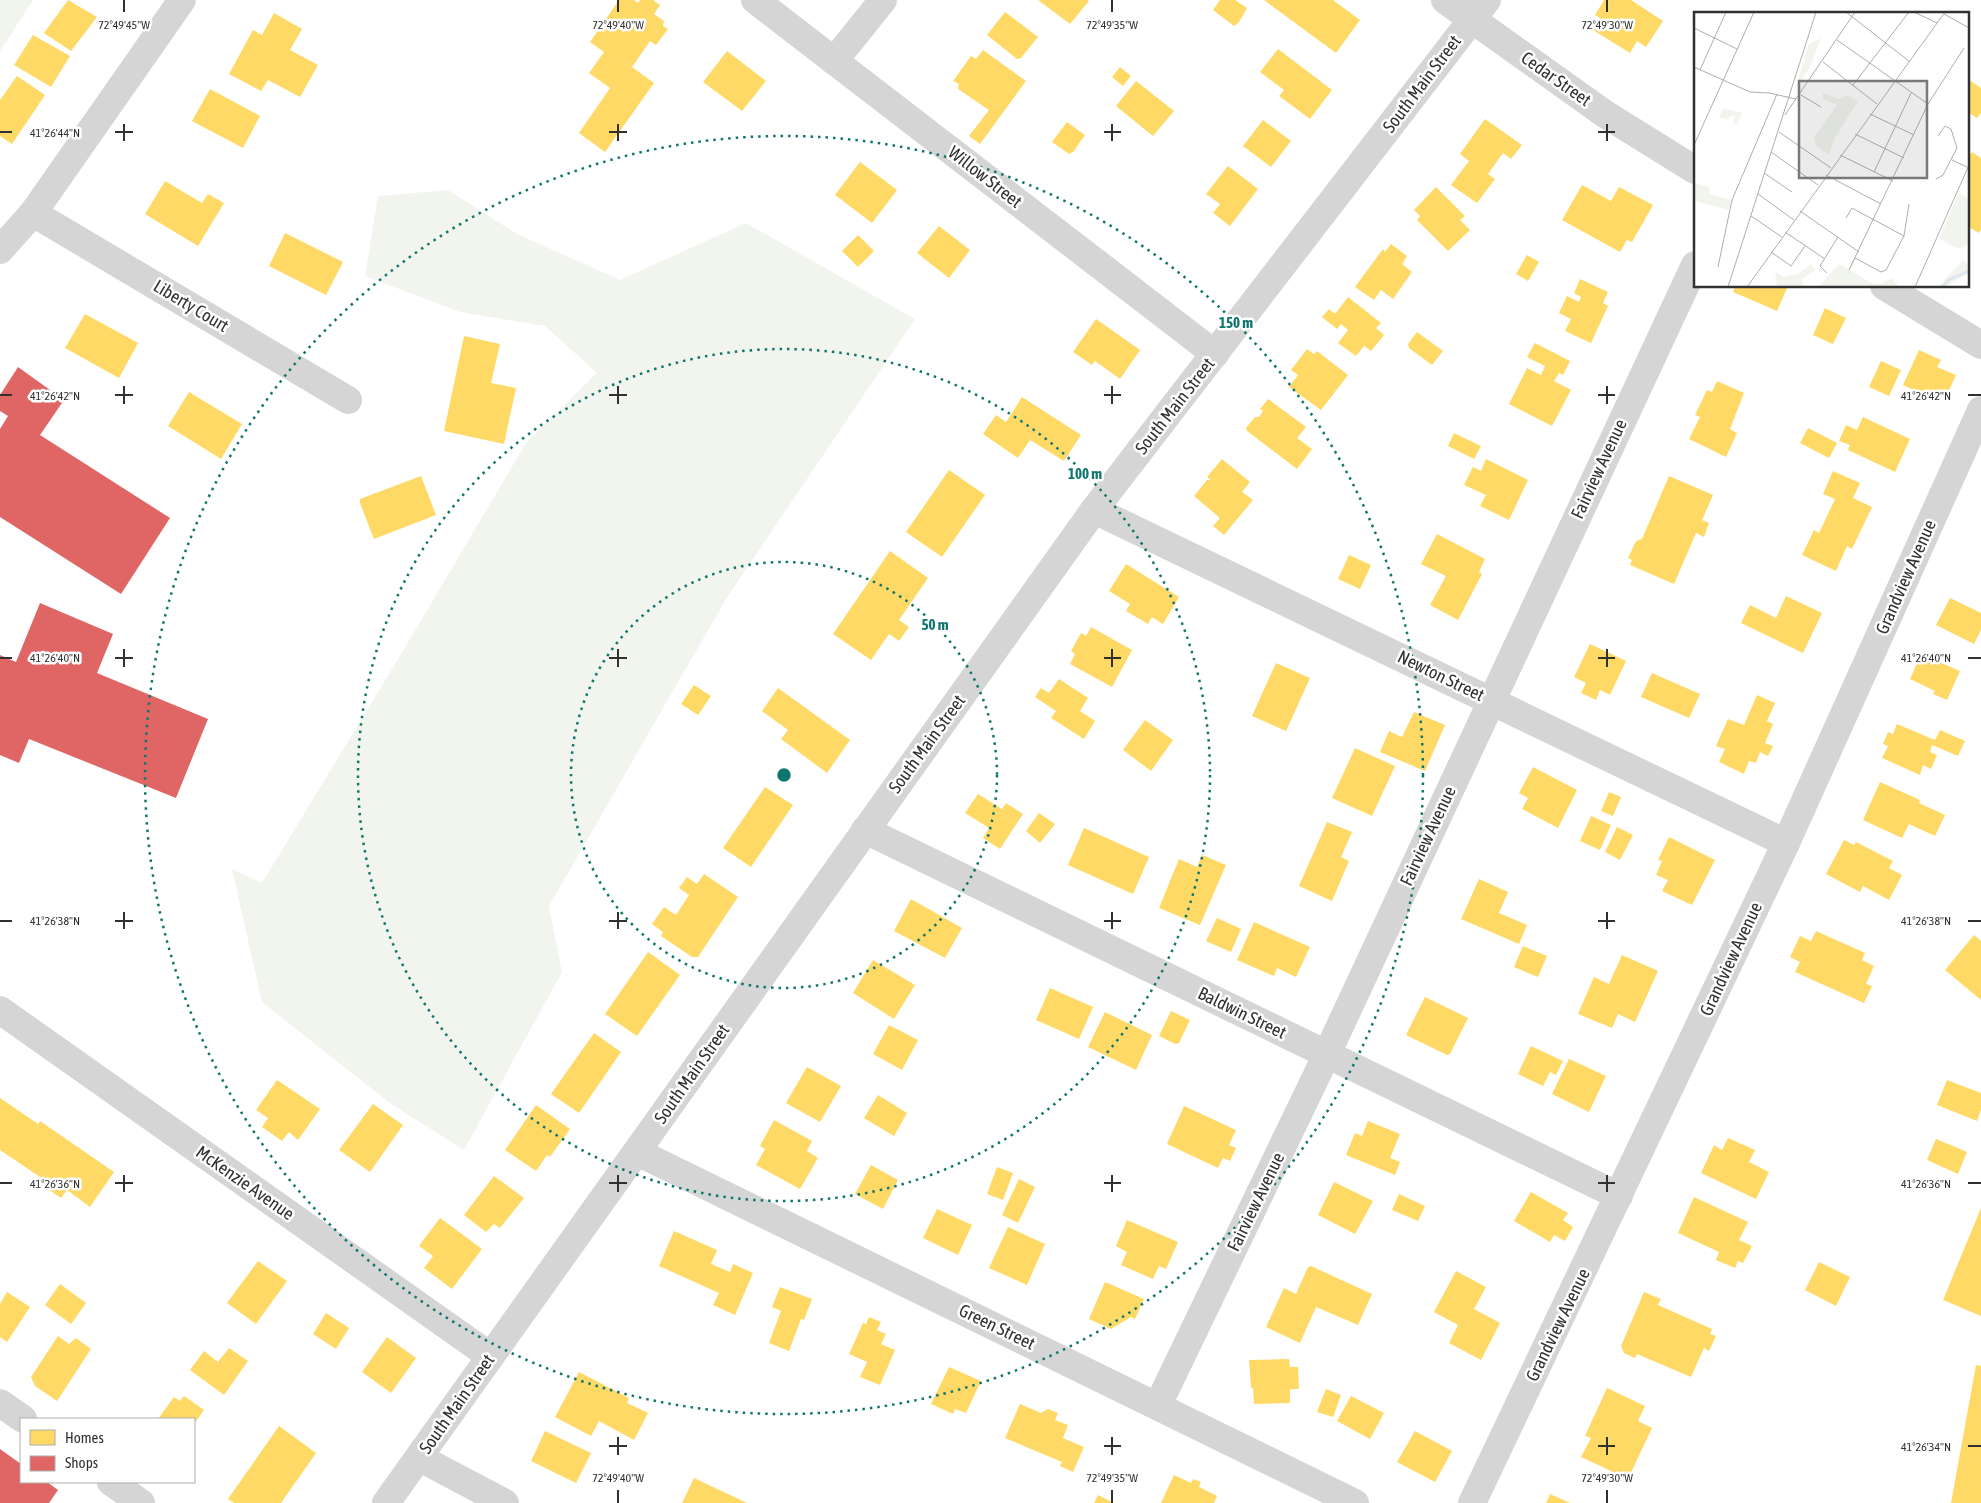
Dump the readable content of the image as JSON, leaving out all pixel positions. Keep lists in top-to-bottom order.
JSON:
{
  "streets": {
    "street": [
      "Cedar Street",
      "South Main Street",
      "Willow Street",
      "Liberty Court",
      "Fairview Avenue",
      "Grandview Avenue",
      "Newton Street",
      "Baldwin Street",
      "McKenzie Avenue",
      "Green Street"
    ]
  },
  "crossings": [
    ["Cedar Street", "South Main Street"],
    ["South Main Street", "Willow Street"],
    ["South Main Street", "Newton Street"],
    ["South Main Street", "Baldwin Street"],
    ["South Main Street", "McKenzie Avenue"],
    ["South Main Street", "Green Street"],
    ["Fairview Avenue", "Newton Street"],
    ["Fairview Avenue", "Baldwin Street"],
    ["Fairview Avenue", "Green Street"],
    ["Grandview Avenue", "Newton Street"],
    ["Grandview Avenue", "Baldwin Street"]
  ],
  "legend": ["Homes", "Shops"],
  "coordinates": [
    "72°49'45\"W",
    "72°49'40\"W",
    "72°49'35\"W",
    "72°49'30\"W",
    "41°26'44\"N",
    "41°26'42\"N",
    "41°26'40\"N",
    "41°26'38\"N",
    "41°26'36\"N",
    "41°26'34\"N"
  ],
  "rings": ["150 m", "100 m", "50 m"]
}
